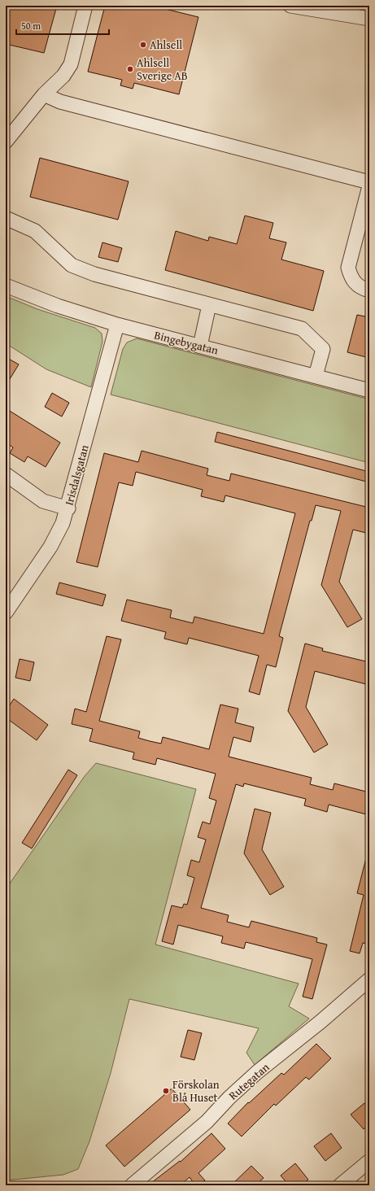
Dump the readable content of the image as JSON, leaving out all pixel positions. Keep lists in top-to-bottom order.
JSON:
{
  "streets": {
    "street": ["Bingebygatan", "Irisdalsgatan", "Rutegatan"]
  },
  "crossings": [
    ["Bingebygatan", "Irisdalsgatan"]
  ],
  "places": ["Ahlsell", "Ahlsell Sverige AB", "Förskolan Blå Huset"],
  "scale_bar": "50 m"
}
